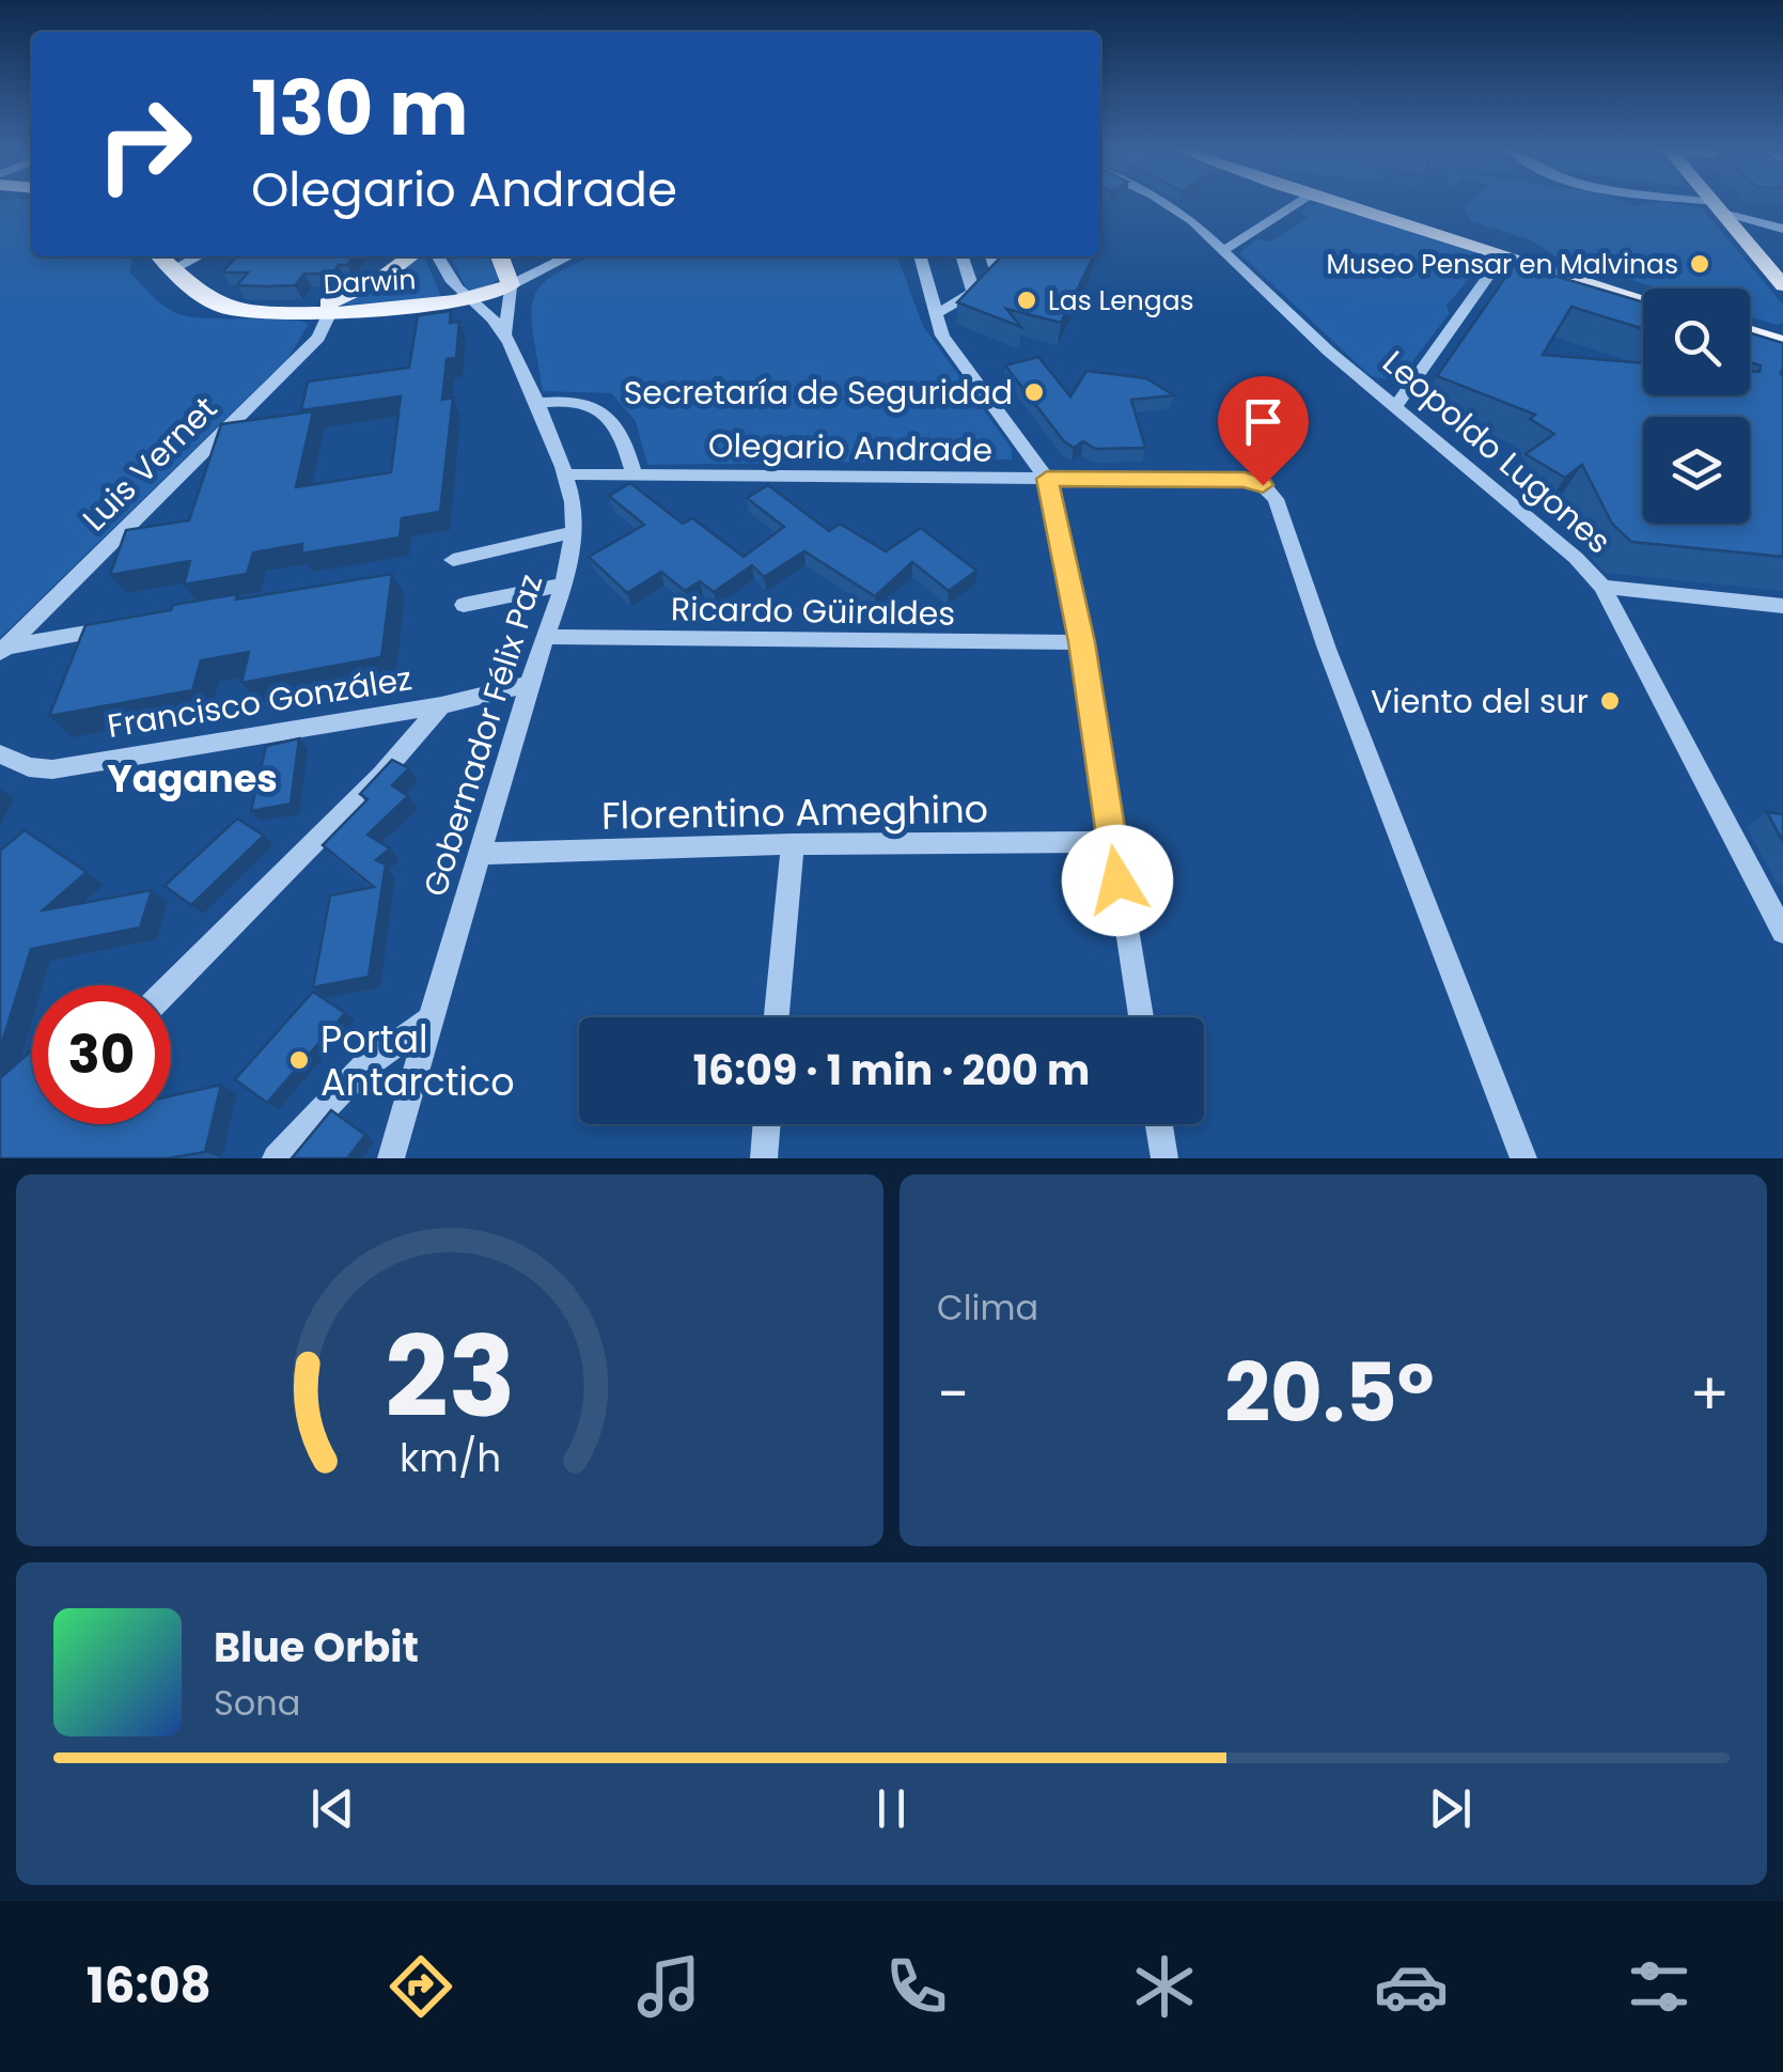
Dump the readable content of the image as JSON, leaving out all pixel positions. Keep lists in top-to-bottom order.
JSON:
{
  "streets": {
    "main road": ["Darwin", "Gobernador Félix Paz"],
    "street": [
      "Olegario Andrade",
      "Leopoldo Lugones",
      "Luis Vernet",
      "Ricardo Güiraldes",
      "Francisco González",
      "Florentino Ameghino"
    ]
  },
  "crossings": [
    ["Darwin", "Luis Vernet"],
    ["Darwin", "Gobernador Félix Paz"],
    ["Olegario Andrade", "Gobernador Félix Paz"],
    ["Ricardo Güiraldes", "Gobernador Félix Paz"],
    ["Francisco González", "Gobernador Félix Paz"],
    ["Gobernador Félix Paz", "Florentino Ameghino"]
  ],
  "districts": ["Yaganes"],
  "places": [
    "Museo Pensar en Malvinas",
    "Las Lengas",
    "Secretaría de Seguridad",
    "Viento del sur",
    "Portal Antarctico"
  ],
  "page": {
    "turn": ["130 m", "Olegario Andrade"],
    "limit": "30",
    "trip": "16:09 · 1 min · 200 m",
    "tile": "Clima",
    "heat": ["−", "20.5°", "+"],
    "song": ["Blue Orbit", "Sona"],
    "tabs": "16:08",
    "gauge": ["23", "km/h"]
  }
}
